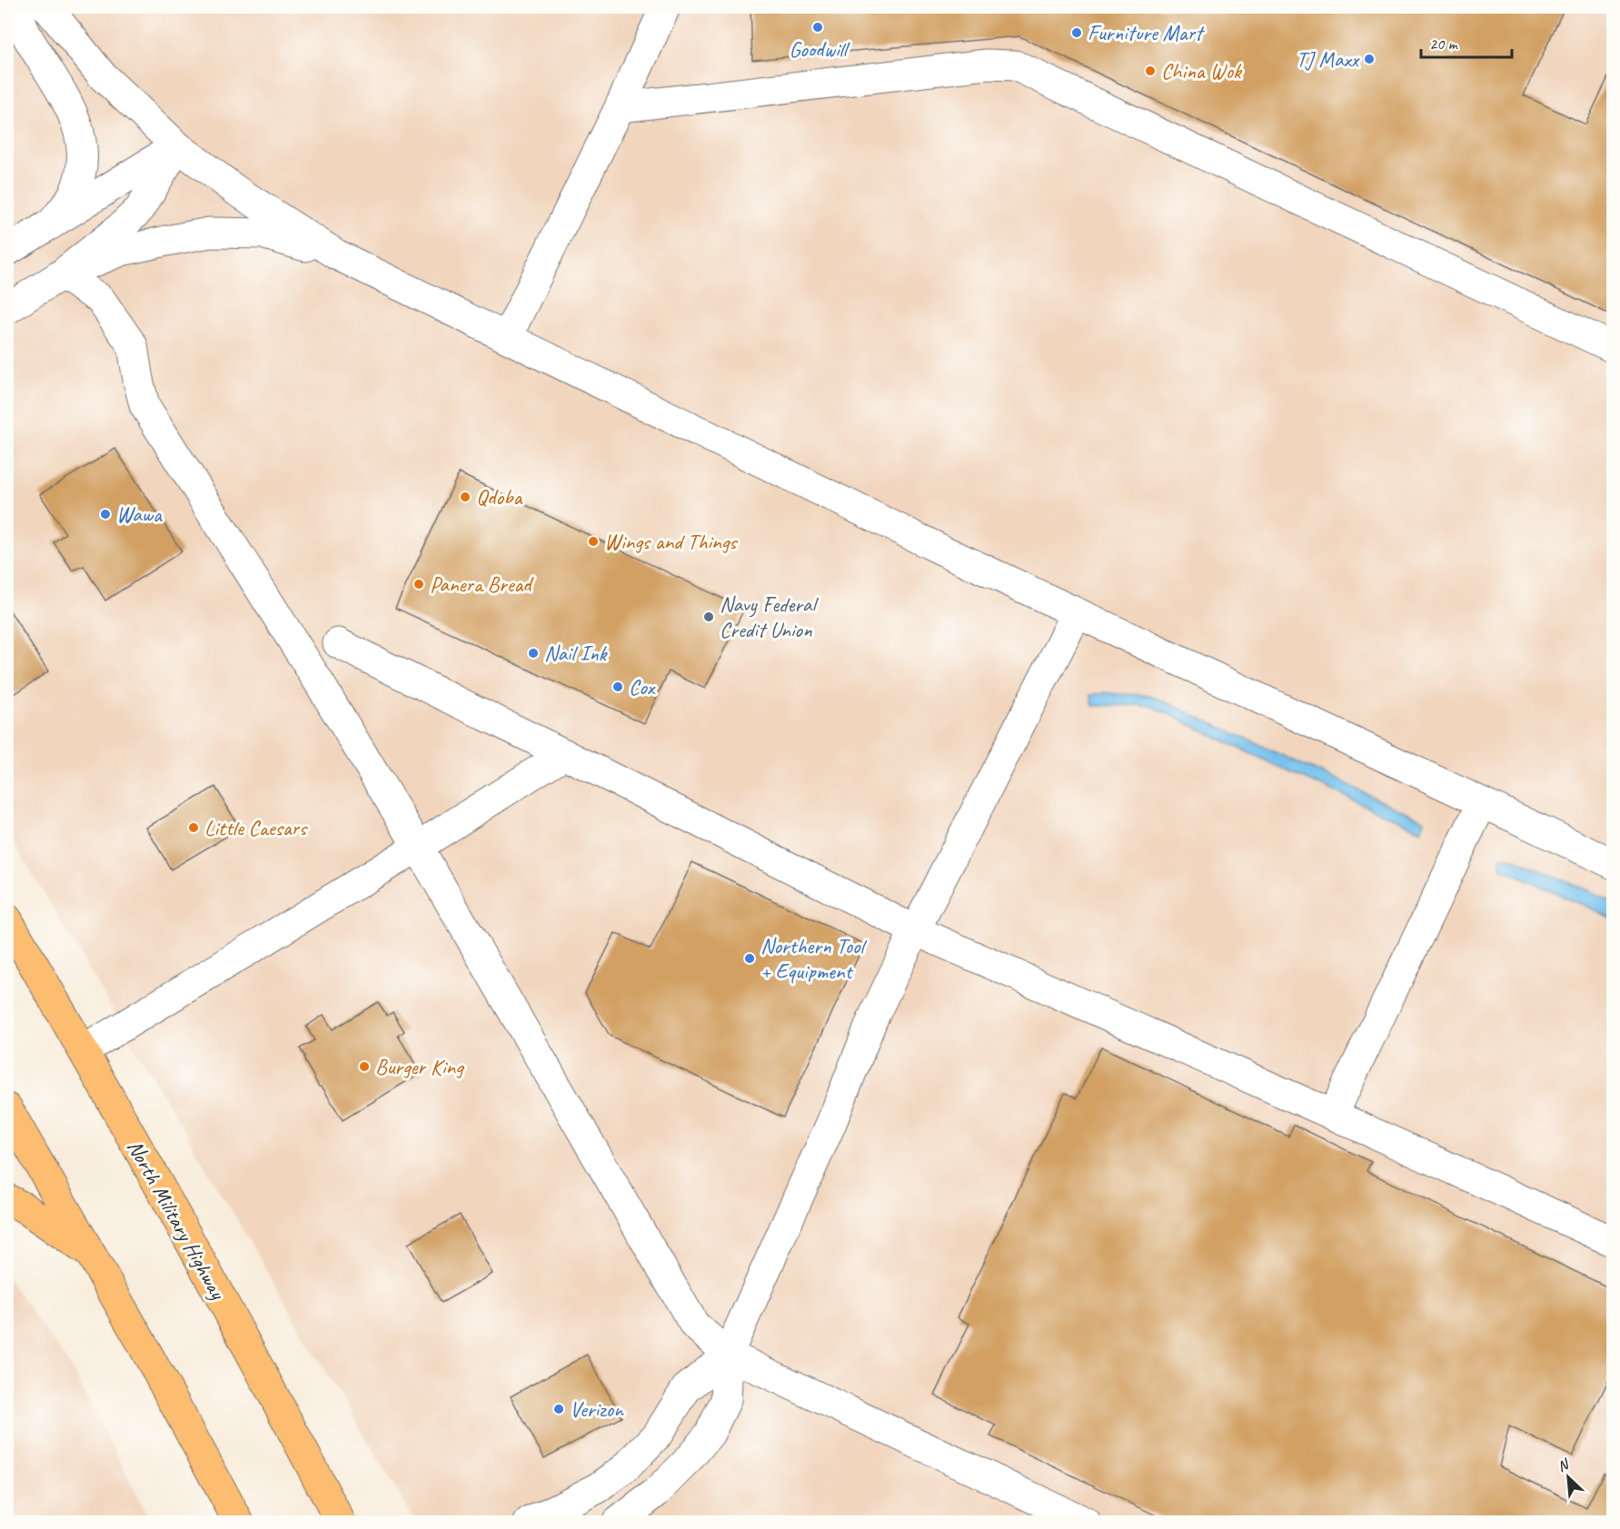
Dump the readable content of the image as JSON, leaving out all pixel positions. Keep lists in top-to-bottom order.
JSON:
{
  "streets": {
    "main road": ["North Military Highway"]
  },
  "places": [
    "Goodwill",
    "Furniture Mart",
    "TJ Maxx",
    "China Wok",
    "Qdoba",
    "Wawa",
    "Wings and Things",
    "Panera Bread",
    "Navy Federal Credit Union",
    "Nail Ink",
    "Cox",
    "Little Caesars",
    "Northern Tool + Equipment",
    "Burger King",
    "Verizon"
  ],
  "scale_bar": "20 m",
  "north": "top left"
}
